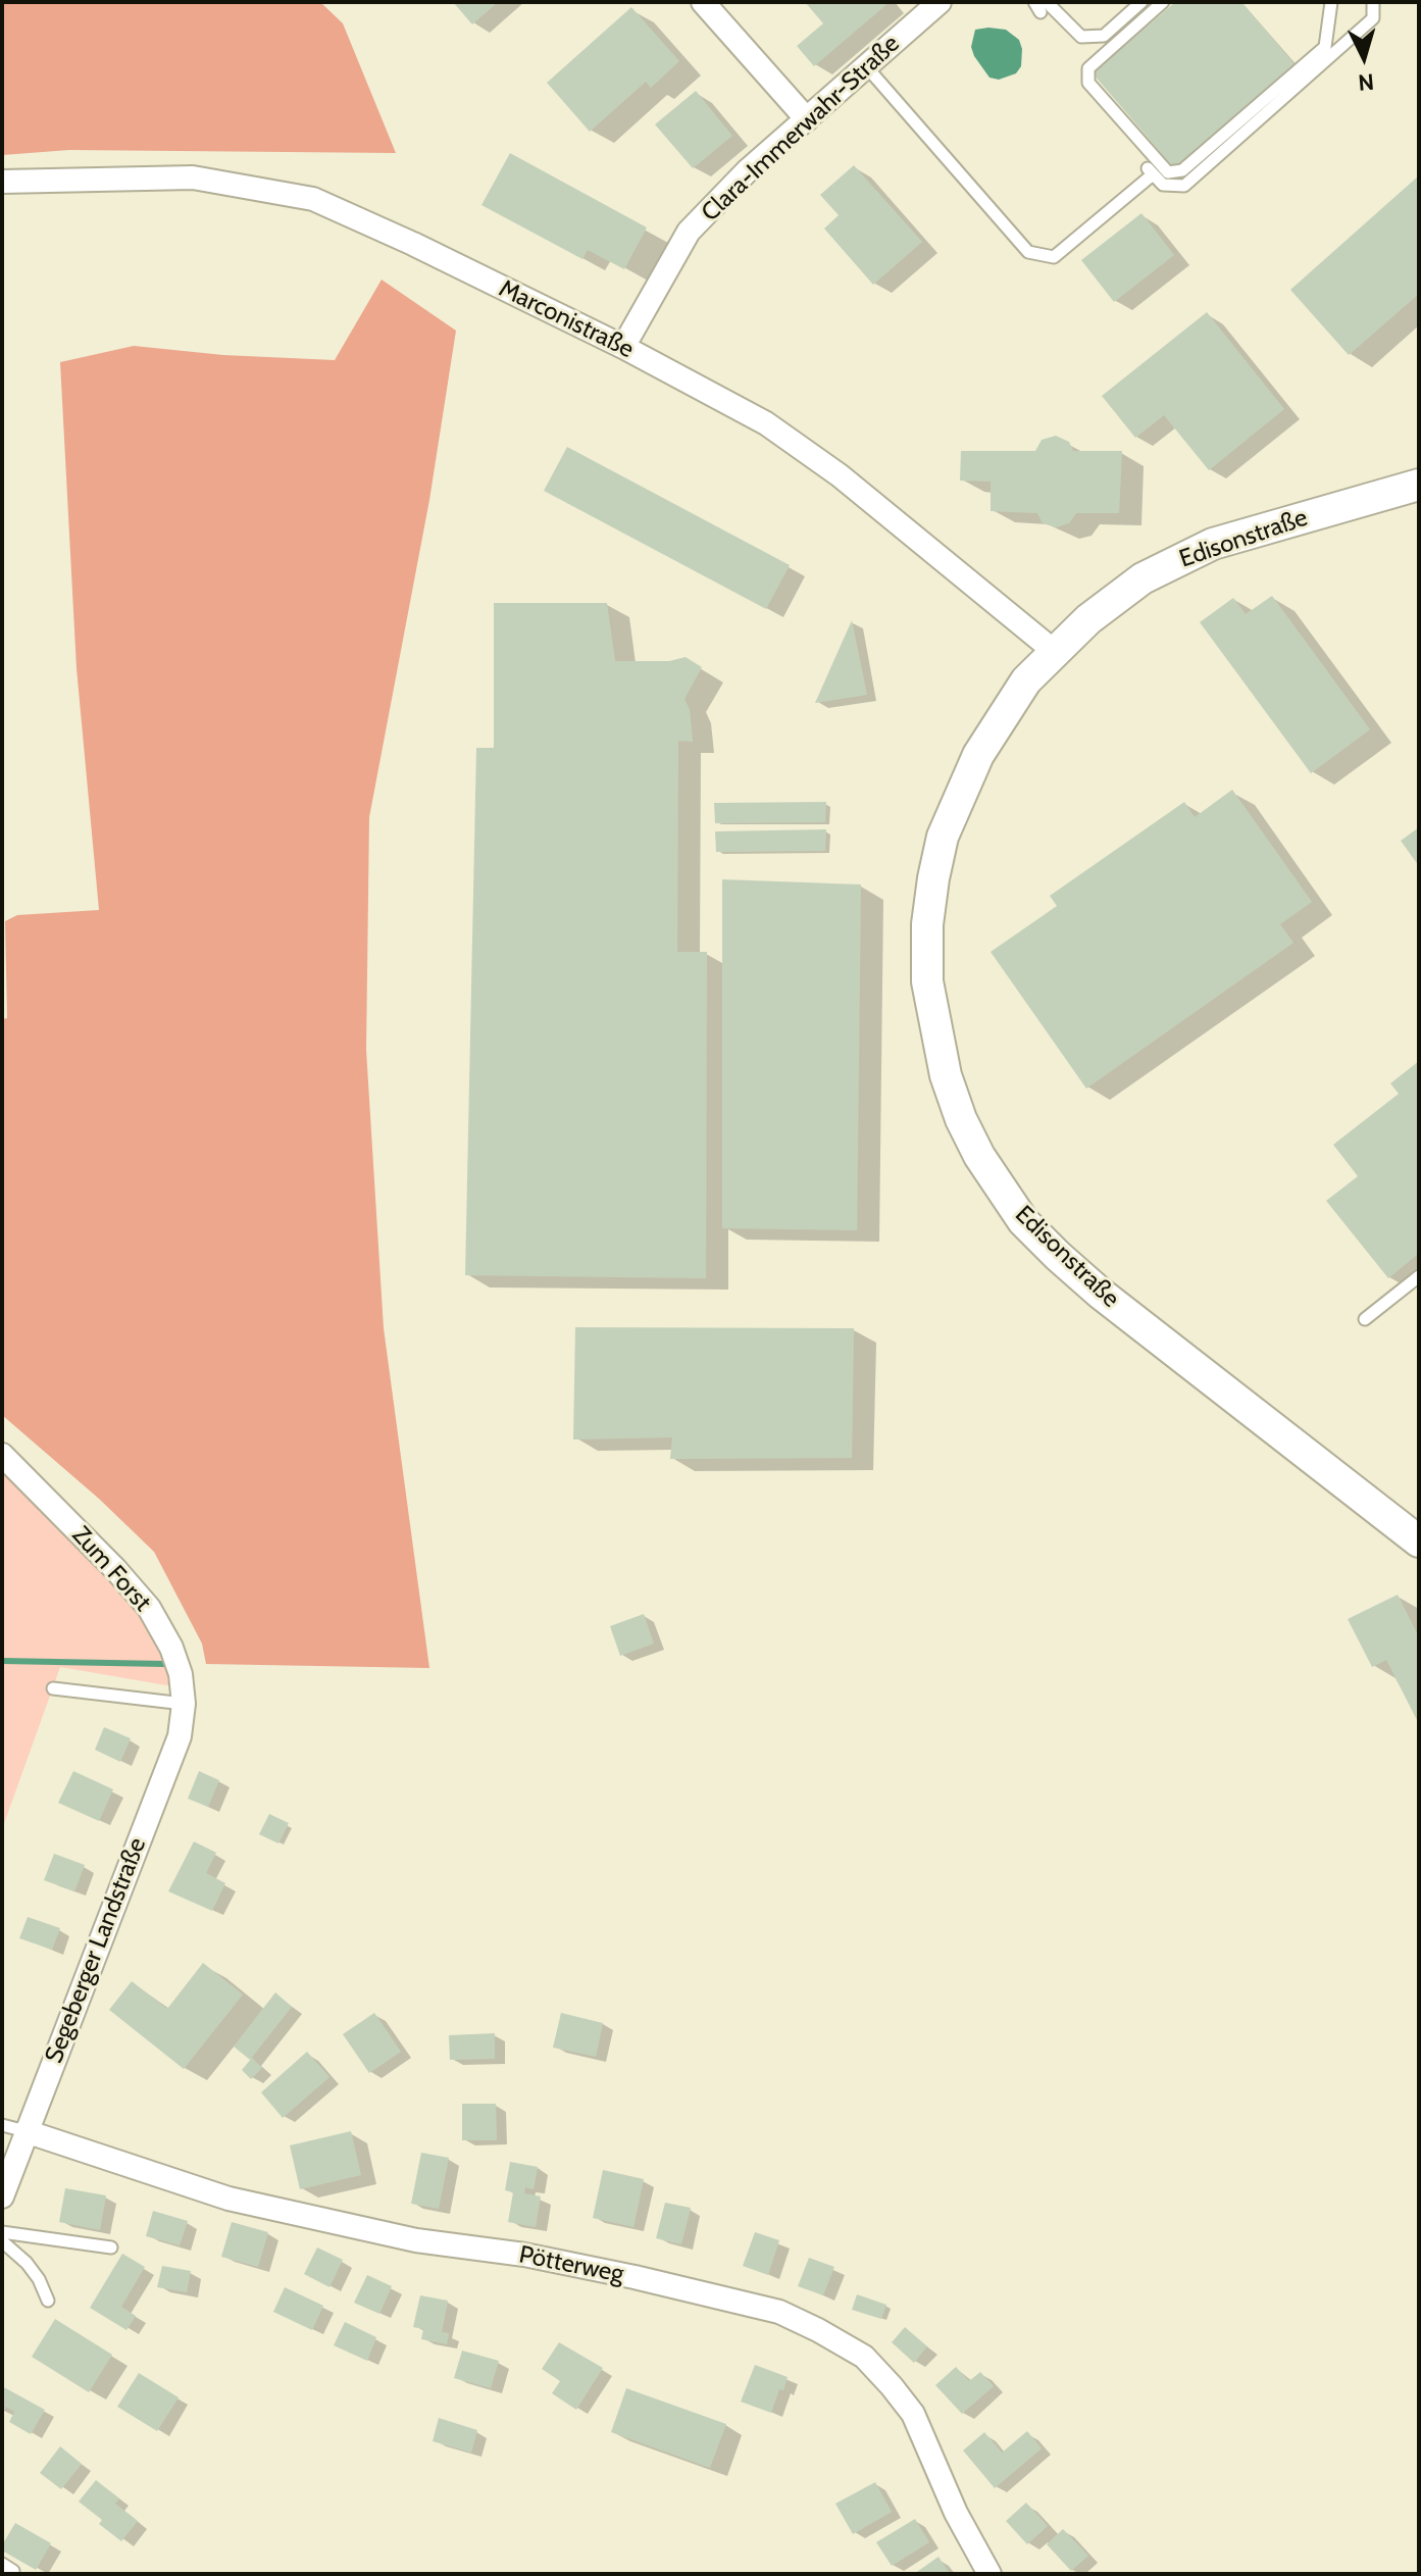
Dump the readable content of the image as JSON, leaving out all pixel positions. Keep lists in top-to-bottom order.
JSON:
{
  "streets": {
    "street": [
      "Clara-Immerwahr-Straße",
      "Marconistraße",
      "Edisonstraße",
      "Zum Forst",
      "Segeberger Landstraße",
      "Pötterweg"
    ]
  },
  "crossings": [
    ["Clara-Immerwahr-Straße", "Marconistraße"],
    ["Marconistraße", "Edisonstraße"],
    ["Zum Forst", "Segeberger Landstraße"],
    ["Segeberger Landstraße", "Pötterweg"]
  ],
  "north": "bottom"
}
